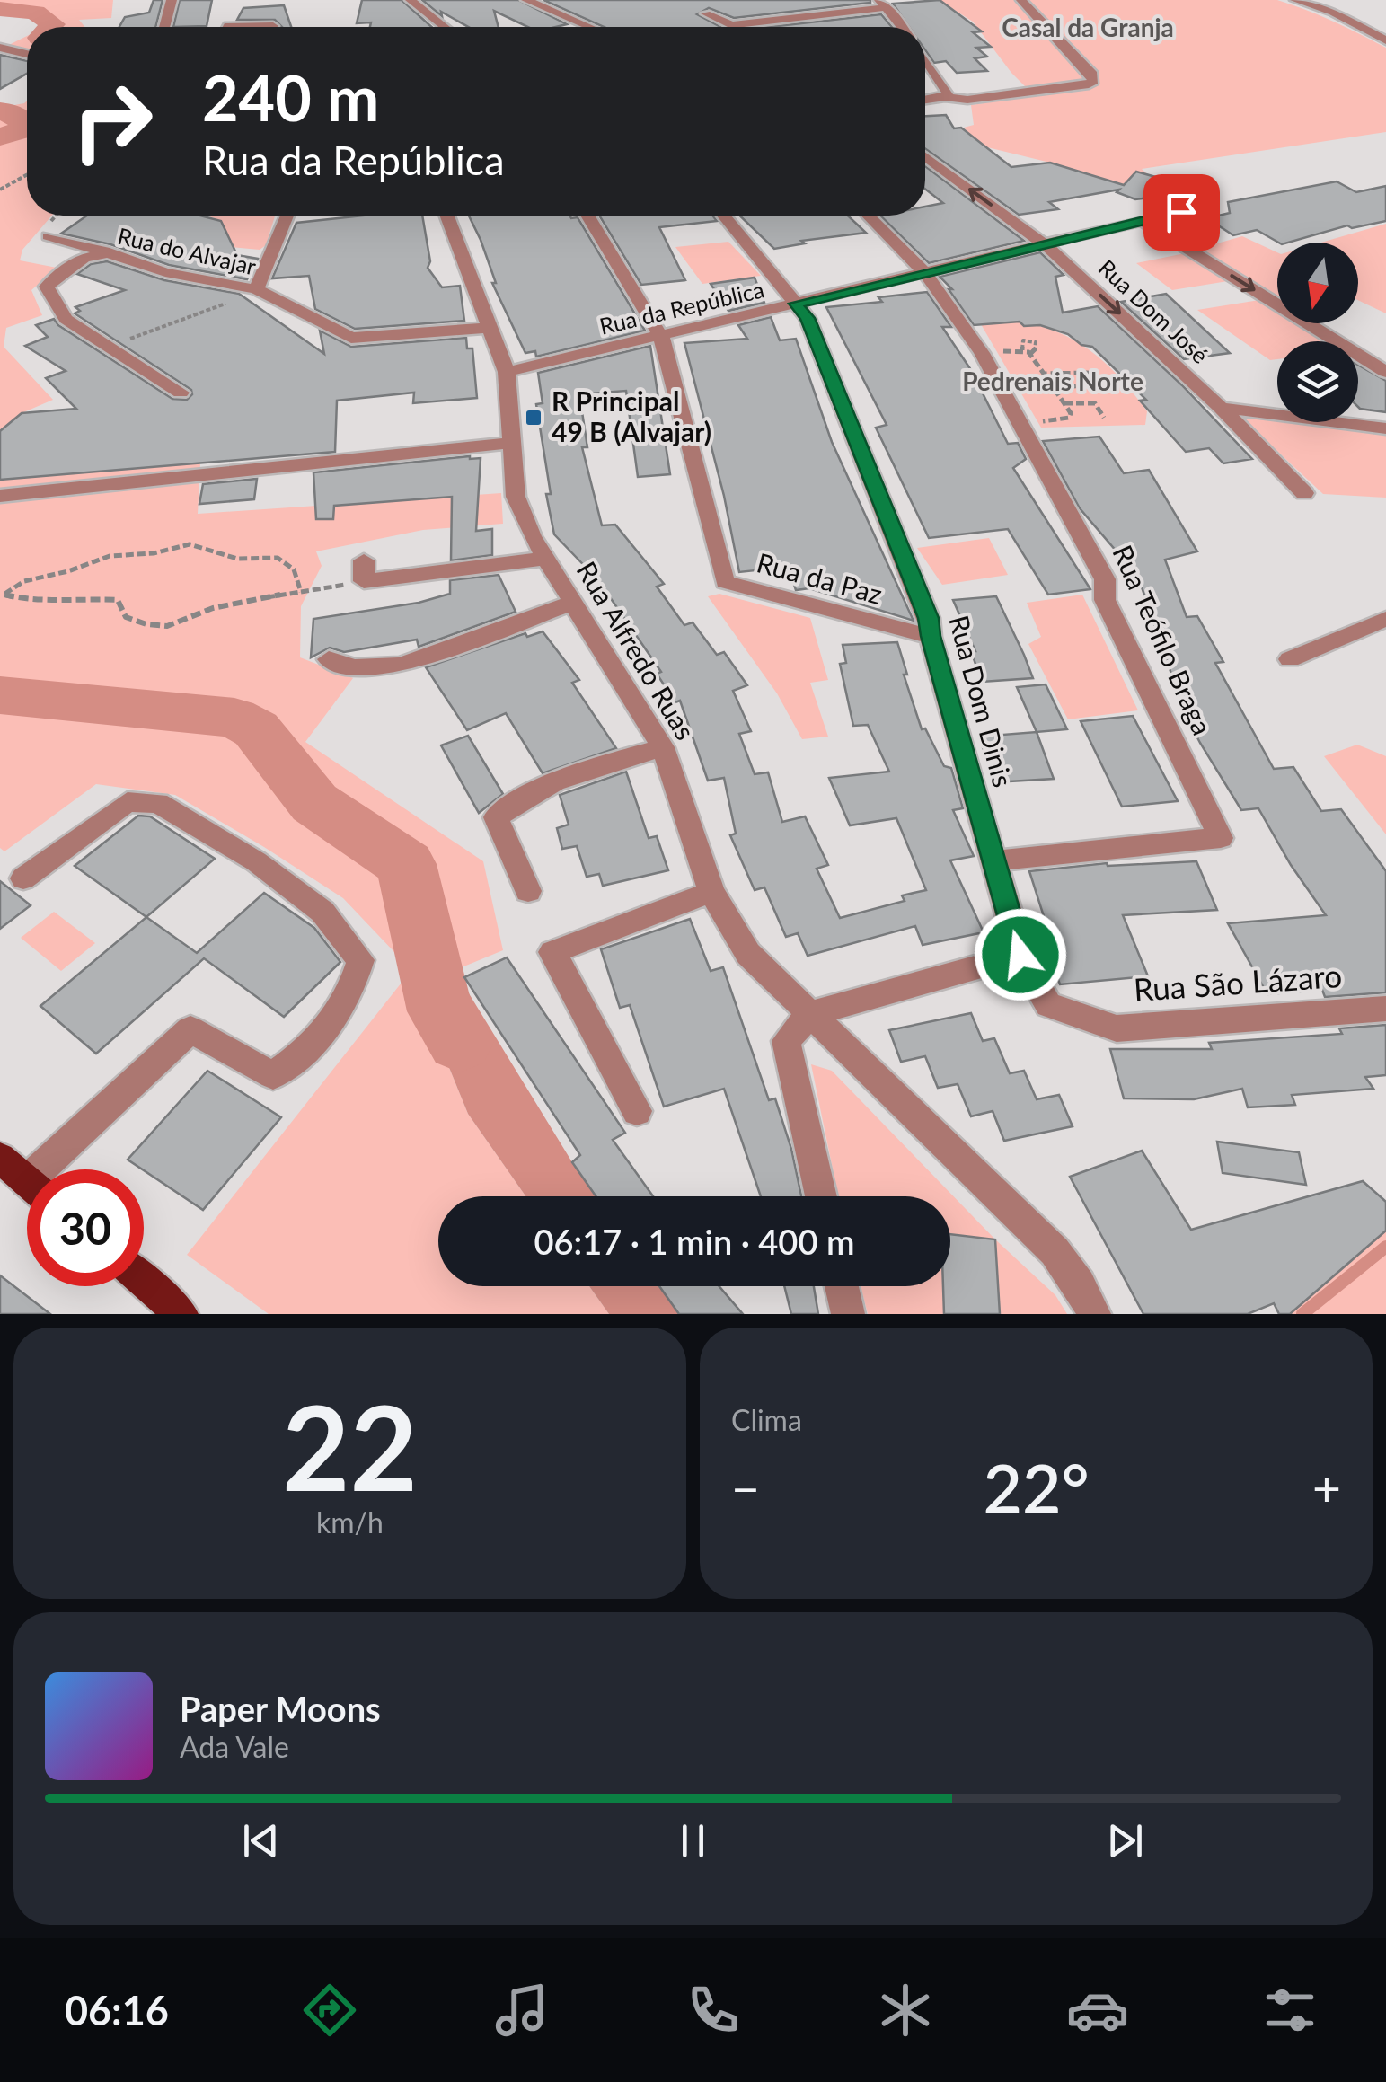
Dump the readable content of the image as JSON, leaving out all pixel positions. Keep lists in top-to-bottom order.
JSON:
{
  "streets": {
    "street": [
      "Rua do Alvajar",
      "Rua da República",
      "Rua Dom José",
      "Rua da Paz",
      "Rua Teófilo Braga",
      "Rua Alfredo Ruas",
      "Rua Dom Dinis",
      "Rua São Lázaro"
    ]
  },
  "crossings": [
    ["Rua do Alvajar", "Rua Alfredo Ruas"],
    ["Rua da República", "Rua Dom José"],
    ["Rua da República", "Rua da Paz"],
    ["Rua da República", "Rua Teófilo Braga"],
    ["Rua da República", "Rua Alfredo Ruas"],
    ["Rua da República", "Rua Dom Dinis"],
    ["Rua da Paz", "Rua Dom Dinis"],
    ["Rua Teófilo Braga", "Rua Dom Dinis"],
    ["Rua Dom Dinis", "Rua São Lázaro"]
  ],
  "districts": ["Casal da Granja", "Pedrenais Norte"],
  "places": {
    "transit": ["R Principal 49 B (Alvajar)"]
  },
  "north": "bottom",
  "page": {
    "turn": ["240 m", "Rua da República"],
    "limit": "30",
    "trip": "06:17 · 1 min · 400 m",
    "tile": [
      ["22", "km/h"],
      "Clima"
    ],
    "heat": ["−", "22°", "+"],
    "song": ["Paper Moons", "Ada Vale"],
    "tabs": "06:16"
  }
}
